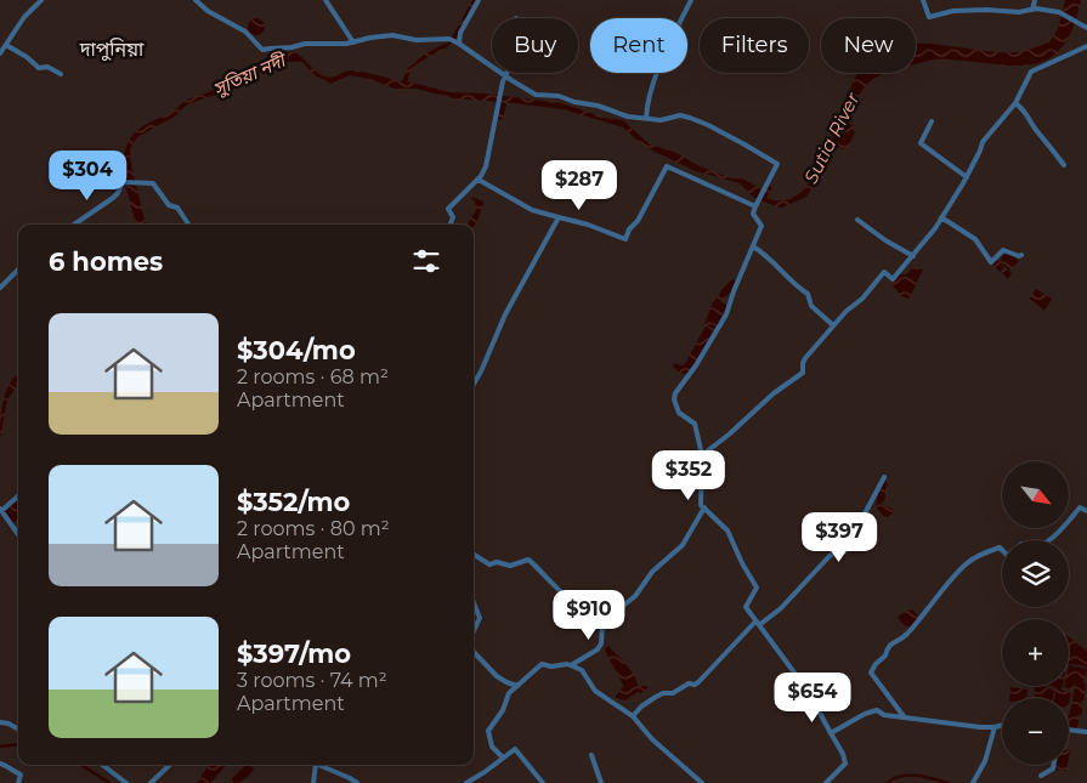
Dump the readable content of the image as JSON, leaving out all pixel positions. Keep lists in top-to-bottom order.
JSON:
{
  "districts": ["দাপুনিয়া"],
  "water": ["সুতিয়া নদী", "Sutia River"],
  "north": "bottom right",
  "page": {
    "chip": [
      "Buy",
      "Rent",
      "Filters",
      "New"
    ],
    "price": [
      "$304",
      "$287",
      "$352",
      "$397",
      "$910",
      "$654"
    ],
    "heading": "6 homes",
    "list": [
      {
        "name": "$304/mo",
        "note": "2 rooms · 68 m² · Apartment"
      },
      {
        "name": "$352/mo",
        "note": "2 rooms · 80 m² · Apartment"
      },
      {
        "name": "$397/mo",
        "note": "3 rooms · 74 m² · Apartment"
      }
    ],
    "map_buttons": ["+", "−"]
  }
}
